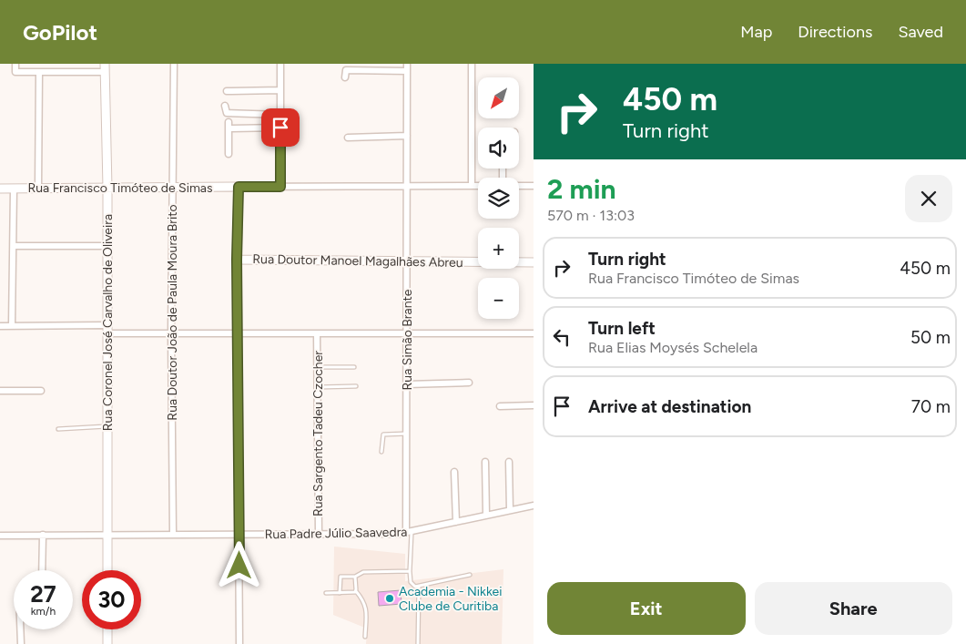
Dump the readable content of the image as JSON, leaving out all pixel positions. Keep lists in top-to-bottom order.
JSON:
{
  "streets": {
    "street": [
      "Rua Francisco Timóteo de Simas",
      "Rua Doutor Manoel Magalhães Abreu",
      "Rua Doutor João de Paula Moura Brito",
      "Rua Coronel José Carvalho de Oliveira",
      "Rua Simão Brante",
      "Rua Sargento Tadeu Czocher",
      "Rua Padre Júlio Saavedra"
    ]
  },
  "crossings": [
    ["Rua Francisco Timóteo de Simas", "Rua Doutor João de Paula Moura Brito"],
    ["Rua Francisco Timóteo de Simas", "Rua Coronel José Carvalho de Oliveira"],
    ["Rua Francisco Timóteo de Simas", "Rua Simão Brante"],
    ["Rua Doutor Manoel Magalhães Abreu", "Rua Simão Brante"],
    ["Rua Doutor João de Paula Moura Brito", "Rua Padre Júlio Saavedra"],
    ["Rua Coronel José Carvalho de Oliveira", "Rua Padre Júlio Saavedra"],
    ["Rua Simão Brante", "Rua Padre Júlio Saavedra"],
    ["Rua Sargento Tadeu Czocher", "Rua Padre Júlio Saavedra"]
  ],
  "places": ["Academia - Nikkei Clube de Curitiba"],
  "north": "bottom left",
  "page": {
    "header": "GoPilot",
    "nav": ["Map", "Directions", "Saved"],
    "turn": ["450 m", "Turn right"],
    "map_buttons": ["+", "−"],
    "heading": ["2 min", "570 m · 13:03"],
    "list": [
      {
        "name": "Turn right",
        "note": "Rua Francisco Timóteo de Simas",
        "value": "450 m"
      },
      {
        "name": "Turn left",
        "note": "Rua Elias Moysés Schelela",
        "value": "50 m"
      },
      {
        "name": "Arrive at destination",
        "value": "70 m"
      }
    ],
    "speed": "27 km/h",
    "limit": "30",
    "buttons": ["Exit", "Share"]
  }
}
